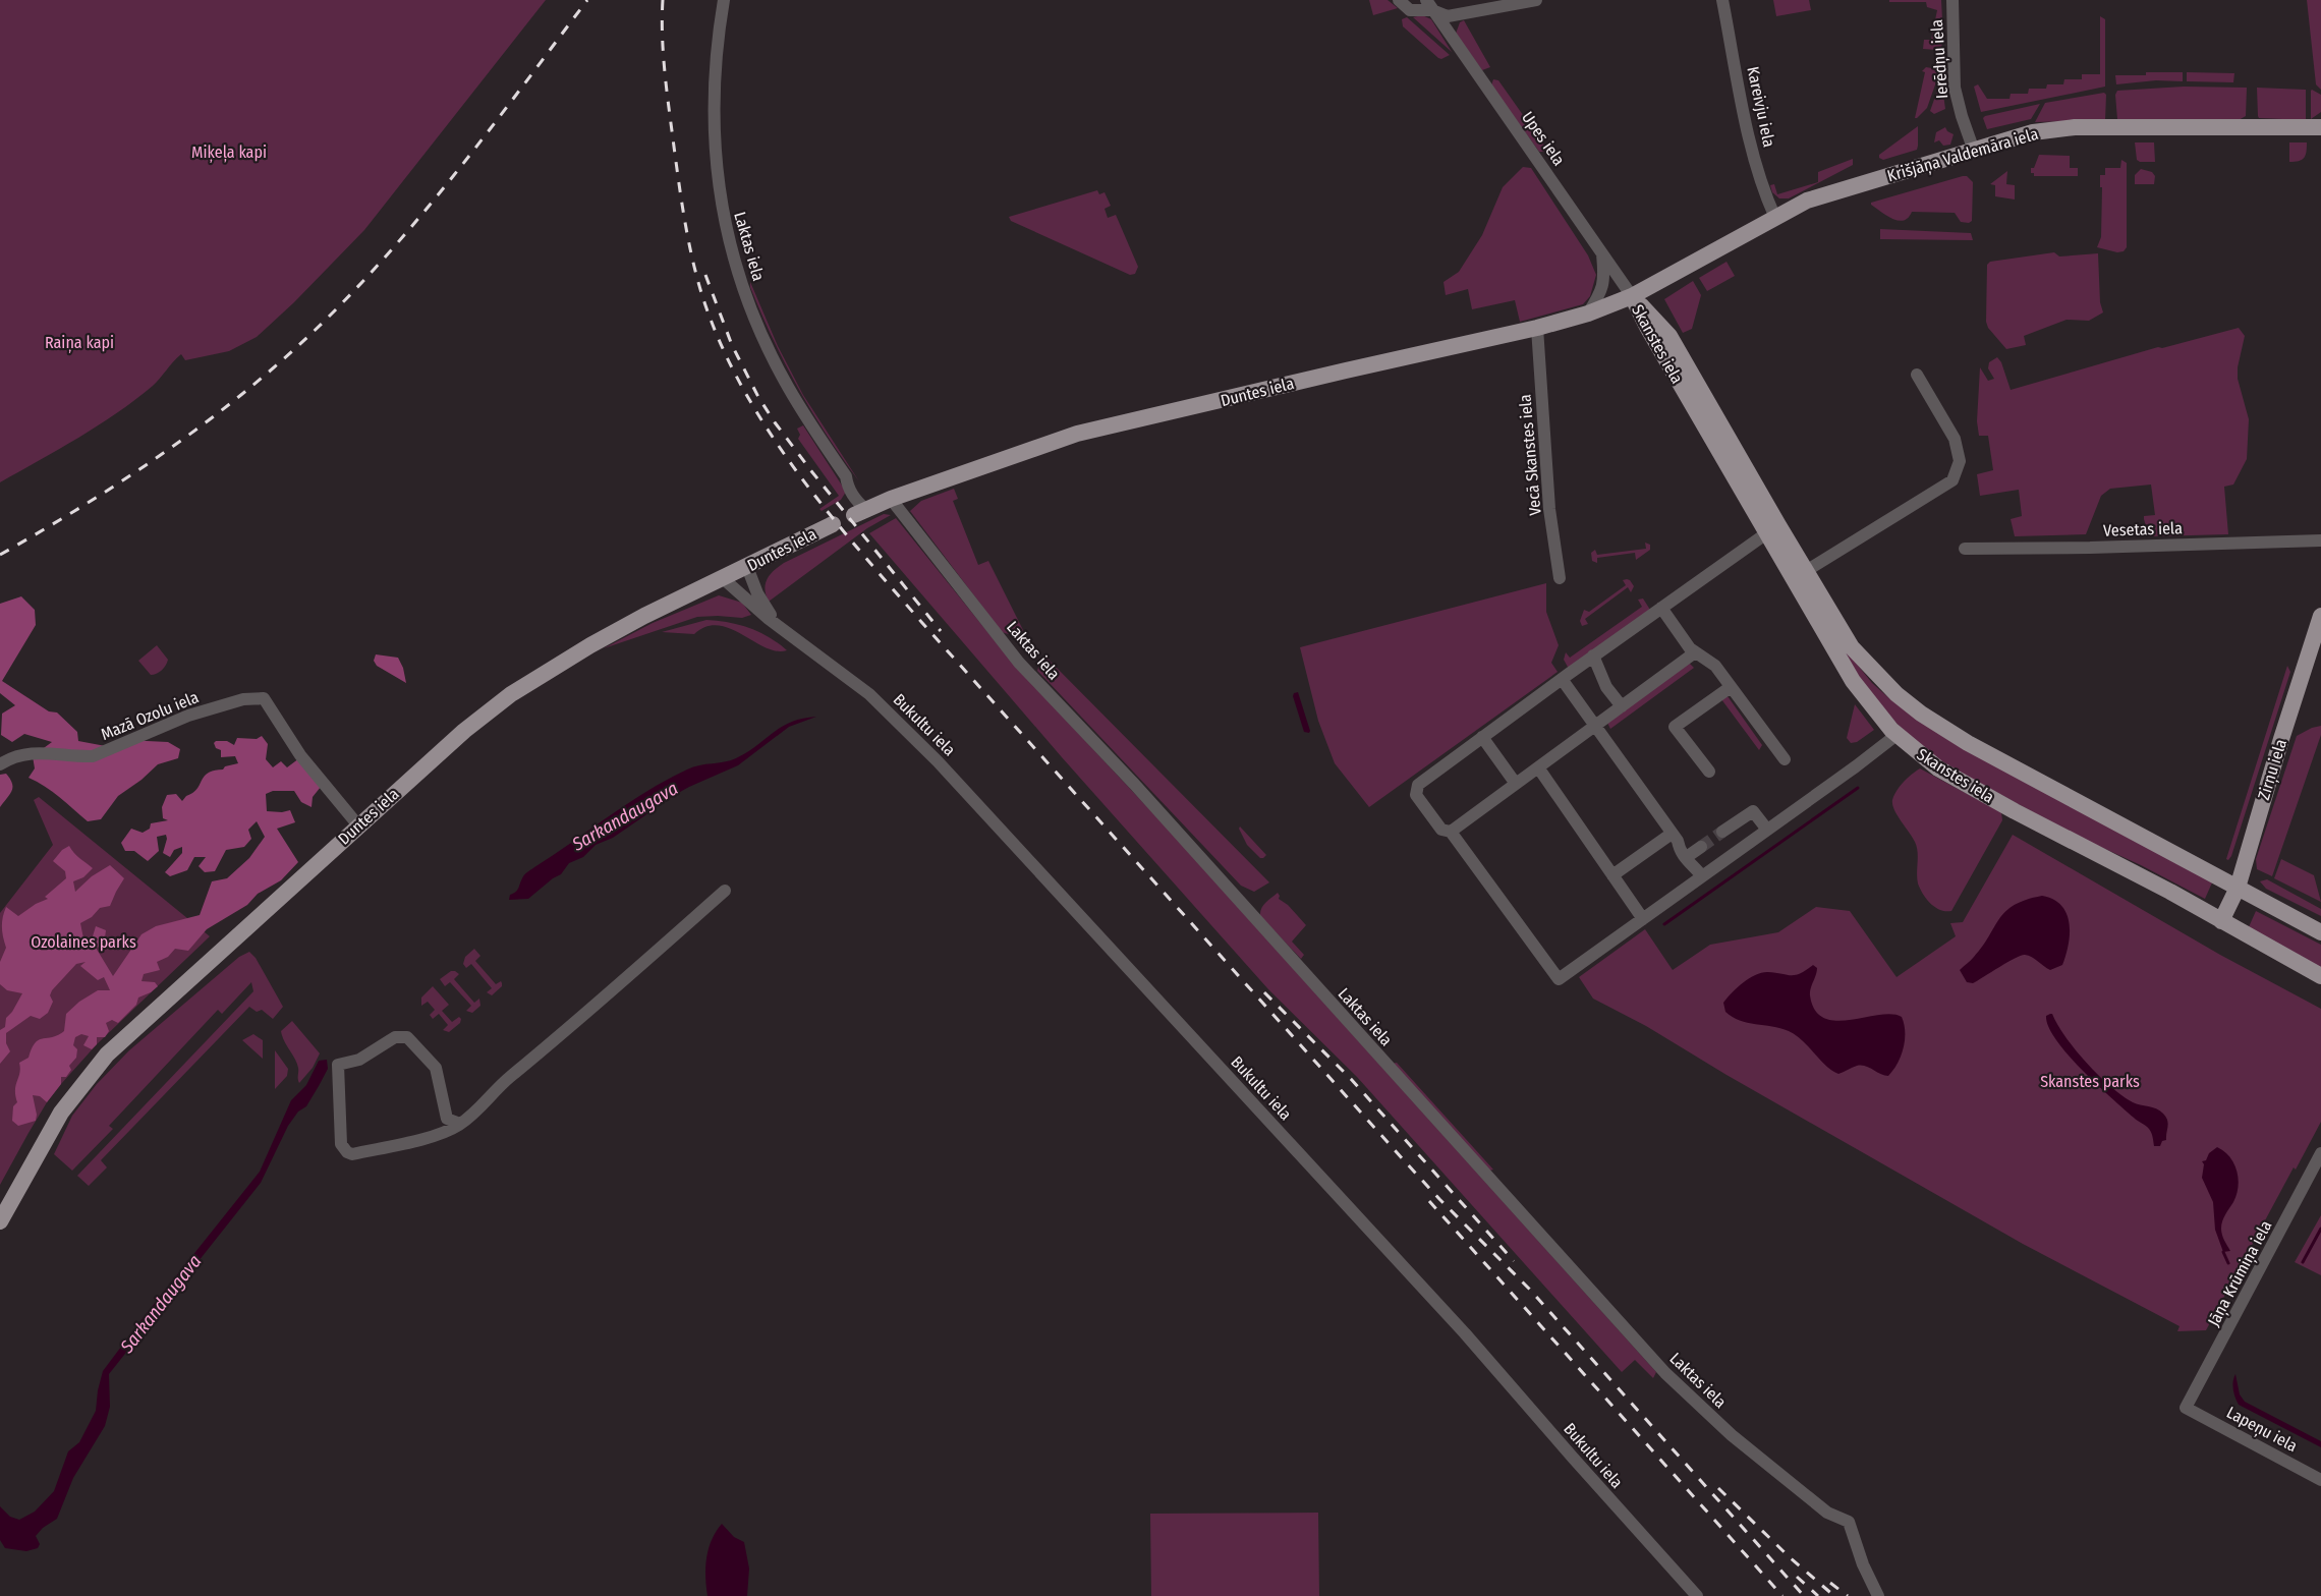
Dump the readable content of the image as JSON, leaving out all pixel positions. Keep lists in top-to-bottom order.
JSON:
{
  "streets": {
    "main road": [
      "Krišjāņa Valdemāra iela",
      "Skanstes iela",
      "Duntes iela",
      "Zirņu iela"
    ],
    "street": [
      "Ierēdņu iela",
      "Kareivju iela",
      "Upes iela",
      "Laktas iela",
      "Vecā Skanstes iela",
      "Vesetas iela",
      "Mazā Ozolu iela",
      "Bukultu iela",
      "Jāņa Krūmiņa iela",
      "Lapeņu iela"
    ]
  },
  "crossings": [
    ["Ierēdņu iela", "Krišjāņa Valdemāra iela"],
    ["Kareivju iela", "Krišjāņa Valdemāra iela"],
    ["Upes iela", "Krišjāņa Valdemāra iela"],
    ["Upes iela", "Skanstes iela"],
    ["Upes iela", "Duntes iela"],
    ["Krišjāņa Valdemāra iela", "Skanstes iela"],
    ["Krišjāņa Valdemāra iela", "Duntes iela"],
    ["Laktas iela", "Duntes iela"],
    ["Skanstes iela", "Duntes iela"],
    ["Skanstes iela", "Zirņu iela"],
    ["Duntes iela", "Vecā Skanstes iela"],
    ["Duntes iela", "Mazā Ozolu iela"],
    ["Duntes iela", "Bukultu iela"],
    ["Jāņa Krūmiņa iela", "Lapeņu iela"]
  ],
  "water": ["Sarkandaugava"],
  "parks": [
    "Miķeļa kapi",
    "Raiņa kapi",
    "Ozolaines parks",
    "Skanstes parks"
  ]
}
